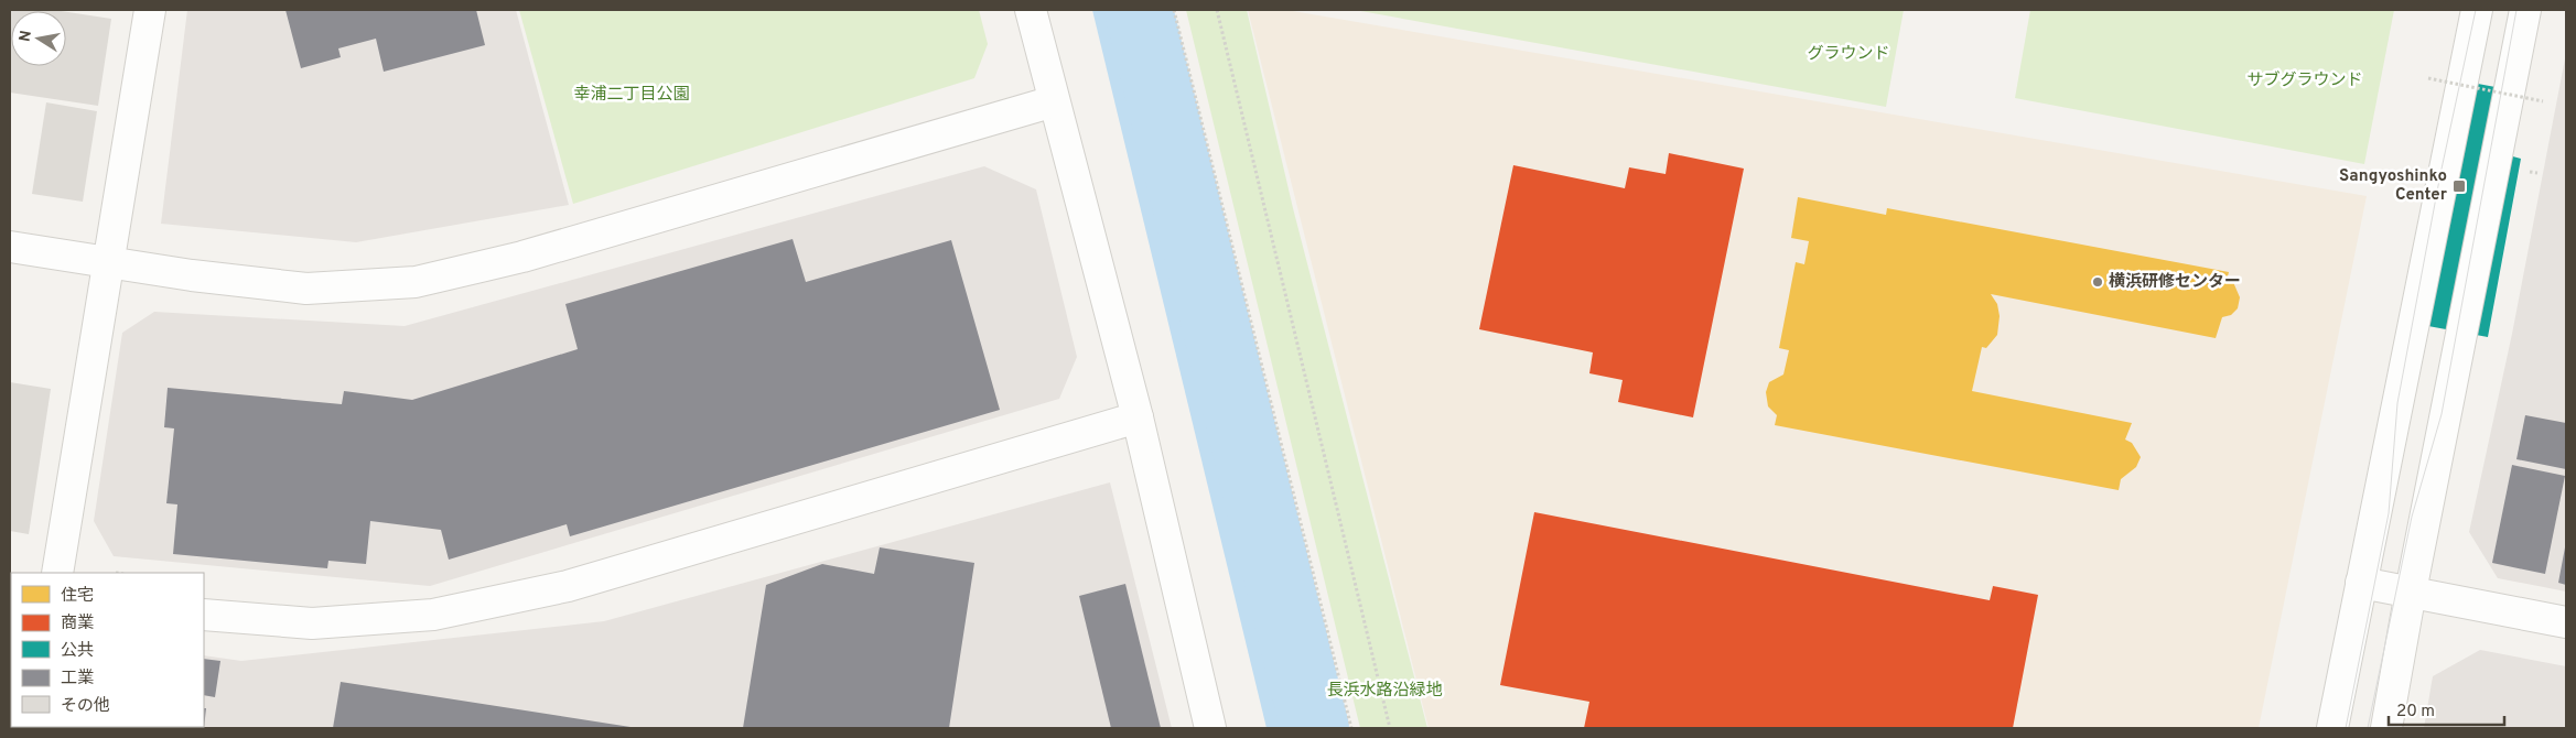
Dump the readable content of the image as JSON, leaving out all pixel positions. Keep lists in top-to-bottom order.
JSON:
{
  "parks": [
    "グラウンド",
    "サブグラウンド",
    "幸浦二丁目公園",
    "長浜水路沿緑地"
  ],
  "places": {
    "transit": ["Sangyoshinko Center"],
    "other": ["横浜研修センター"]
  },
  "legend": [
    "住宅",
    "商業",
    "公共",
    "工業",
    "その他"
  ],
  "scale_bar": "20 m",
  "north": "left"
}
